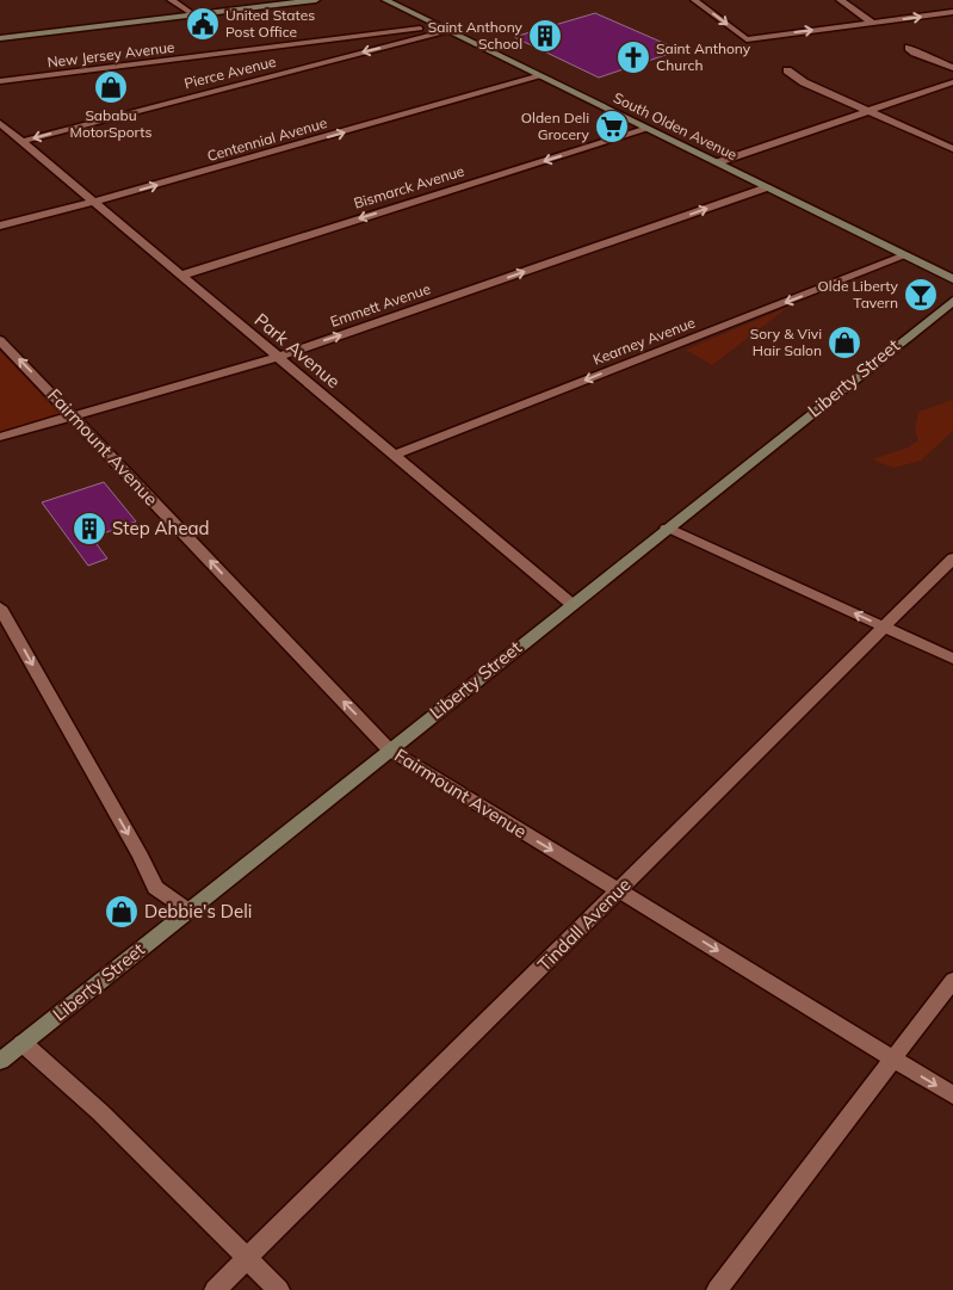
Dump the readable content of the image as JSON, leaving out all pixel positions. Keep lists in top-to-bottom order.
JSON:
{
  "streets": {
    "main road": ["South Olden Avenue", "Liberty Street"],
    "street": [
      "New Jersey Avenue",
      "Pierce Avenue",
      "Centennial Avenue",
      "Bismarck Avenue",
      "Emmett Avenue",
      "Kearney Avenue",
      "Park Avenue",
      "Fairmount Avenue",
      "Tindall Avenue"
    ]
  },
  "crossings": [
    ["New Jersey Avenue", "South Olden Avenue"],
    ["Pierce Avenue", "South Olden Avenue"],
    ["Pierce Avenue", "Park Avenue"],
    ["South Olden Avenue", "Centennial Avenue"],
    ["South Olden Avenue", "Bismarck Avenue"],
    ["South Olden Avenue", "Emmett Avenue"],
    ["South Olden Avenue", "Kearney Avenue"],
    ["Centennial Avenue", "Park Avenue"],
    ["Bismarck Avenue", "Park Avenue"],
    ["Emmett Avenue", "Park Avenue"],
    ["Emmett Avenue", "Fairmount Avenue"],
    ["Kearney Avenue", "Park Avenue"],
    ["Park Avenue", "Liberty Street"],
    ["Liberty Street", "Fairmount Avenue"],
    ["Fairmount Avenue", "Tindall Avenue"]
  ],
  "one_way": [
    "Pierce Avenue",
    "Centennial Avenue",
    "Bismarck Avenue",
    "Emmett Avenue",
    "Kearney Avenue"
  ],
  "places": {
    "public building": ["United States Post Office"],
    "building": ["Saint Anthony School", "Step Ahead"],
    "church": ["Saint Anthony Church"],
    "shop": ["Sababu MotorSports", "Sory & Vivi Hair Salon", "Debbie's Deli"],
    "supermarket": ["Olden Deli Grocery"],
    "bar": ["Olde Liberty Tavern"]
  }
}
